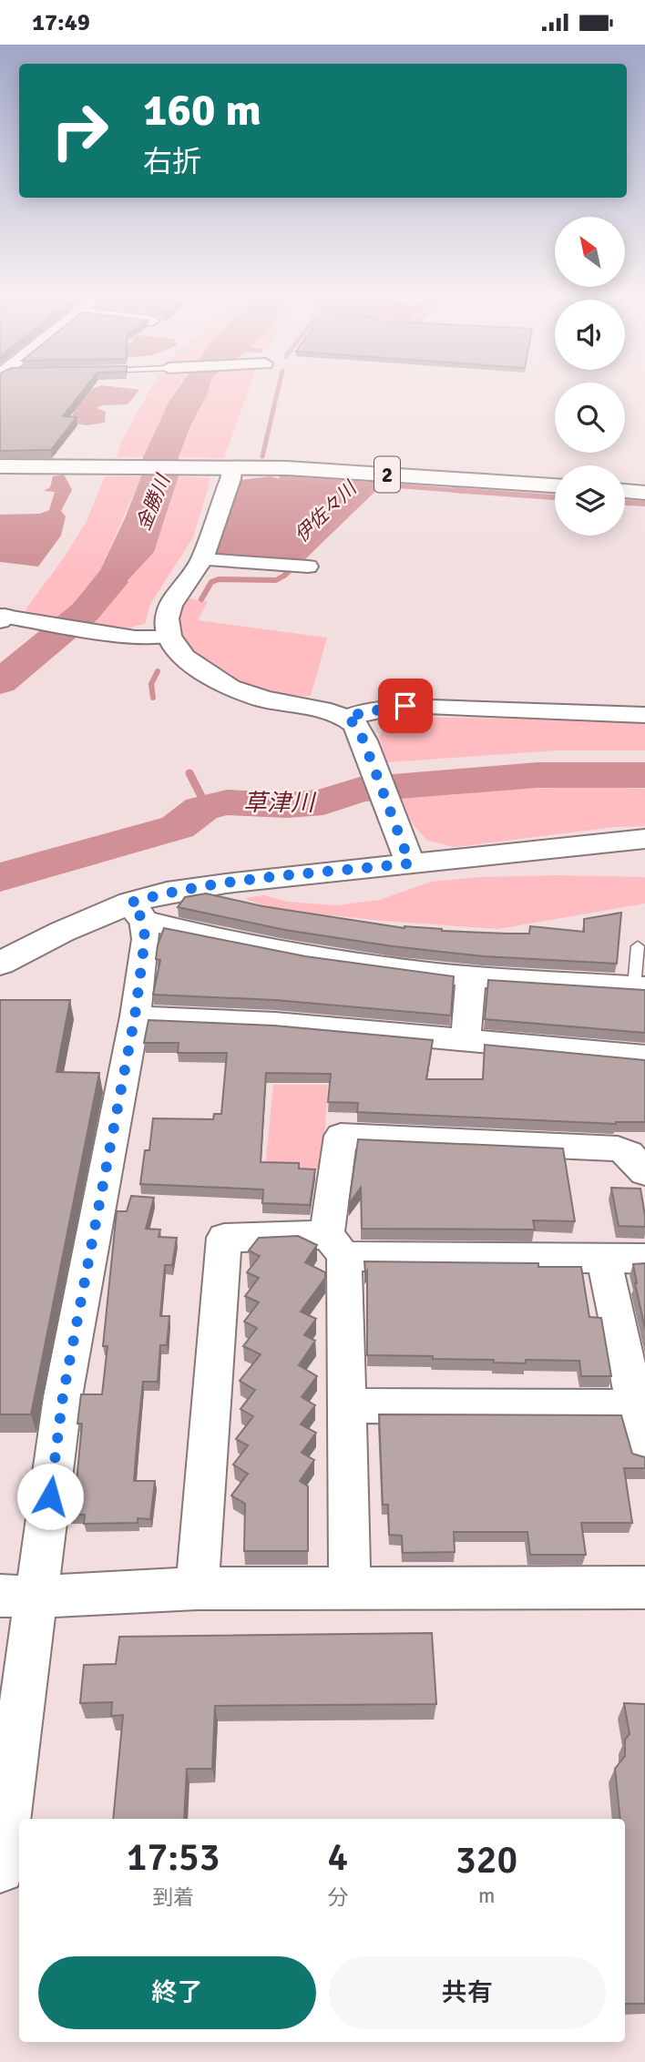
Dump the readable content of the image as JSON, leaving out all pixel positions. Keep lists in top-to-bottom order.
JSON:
{
  "streets": {
    "street": ["2"]
  },
  "water": ["金勝川", "伊佐々川", "草津川"],
  "north": "top left",
  "page": {
    "status": "17:49",
    "turn": ["160 m", "右折"],
    "eta": [
      "17:53",
      "到着",
      "4",
      "分",
      "320",
      "m"
    ],
    "buttons": ["終了", "共有"]
  }
}
